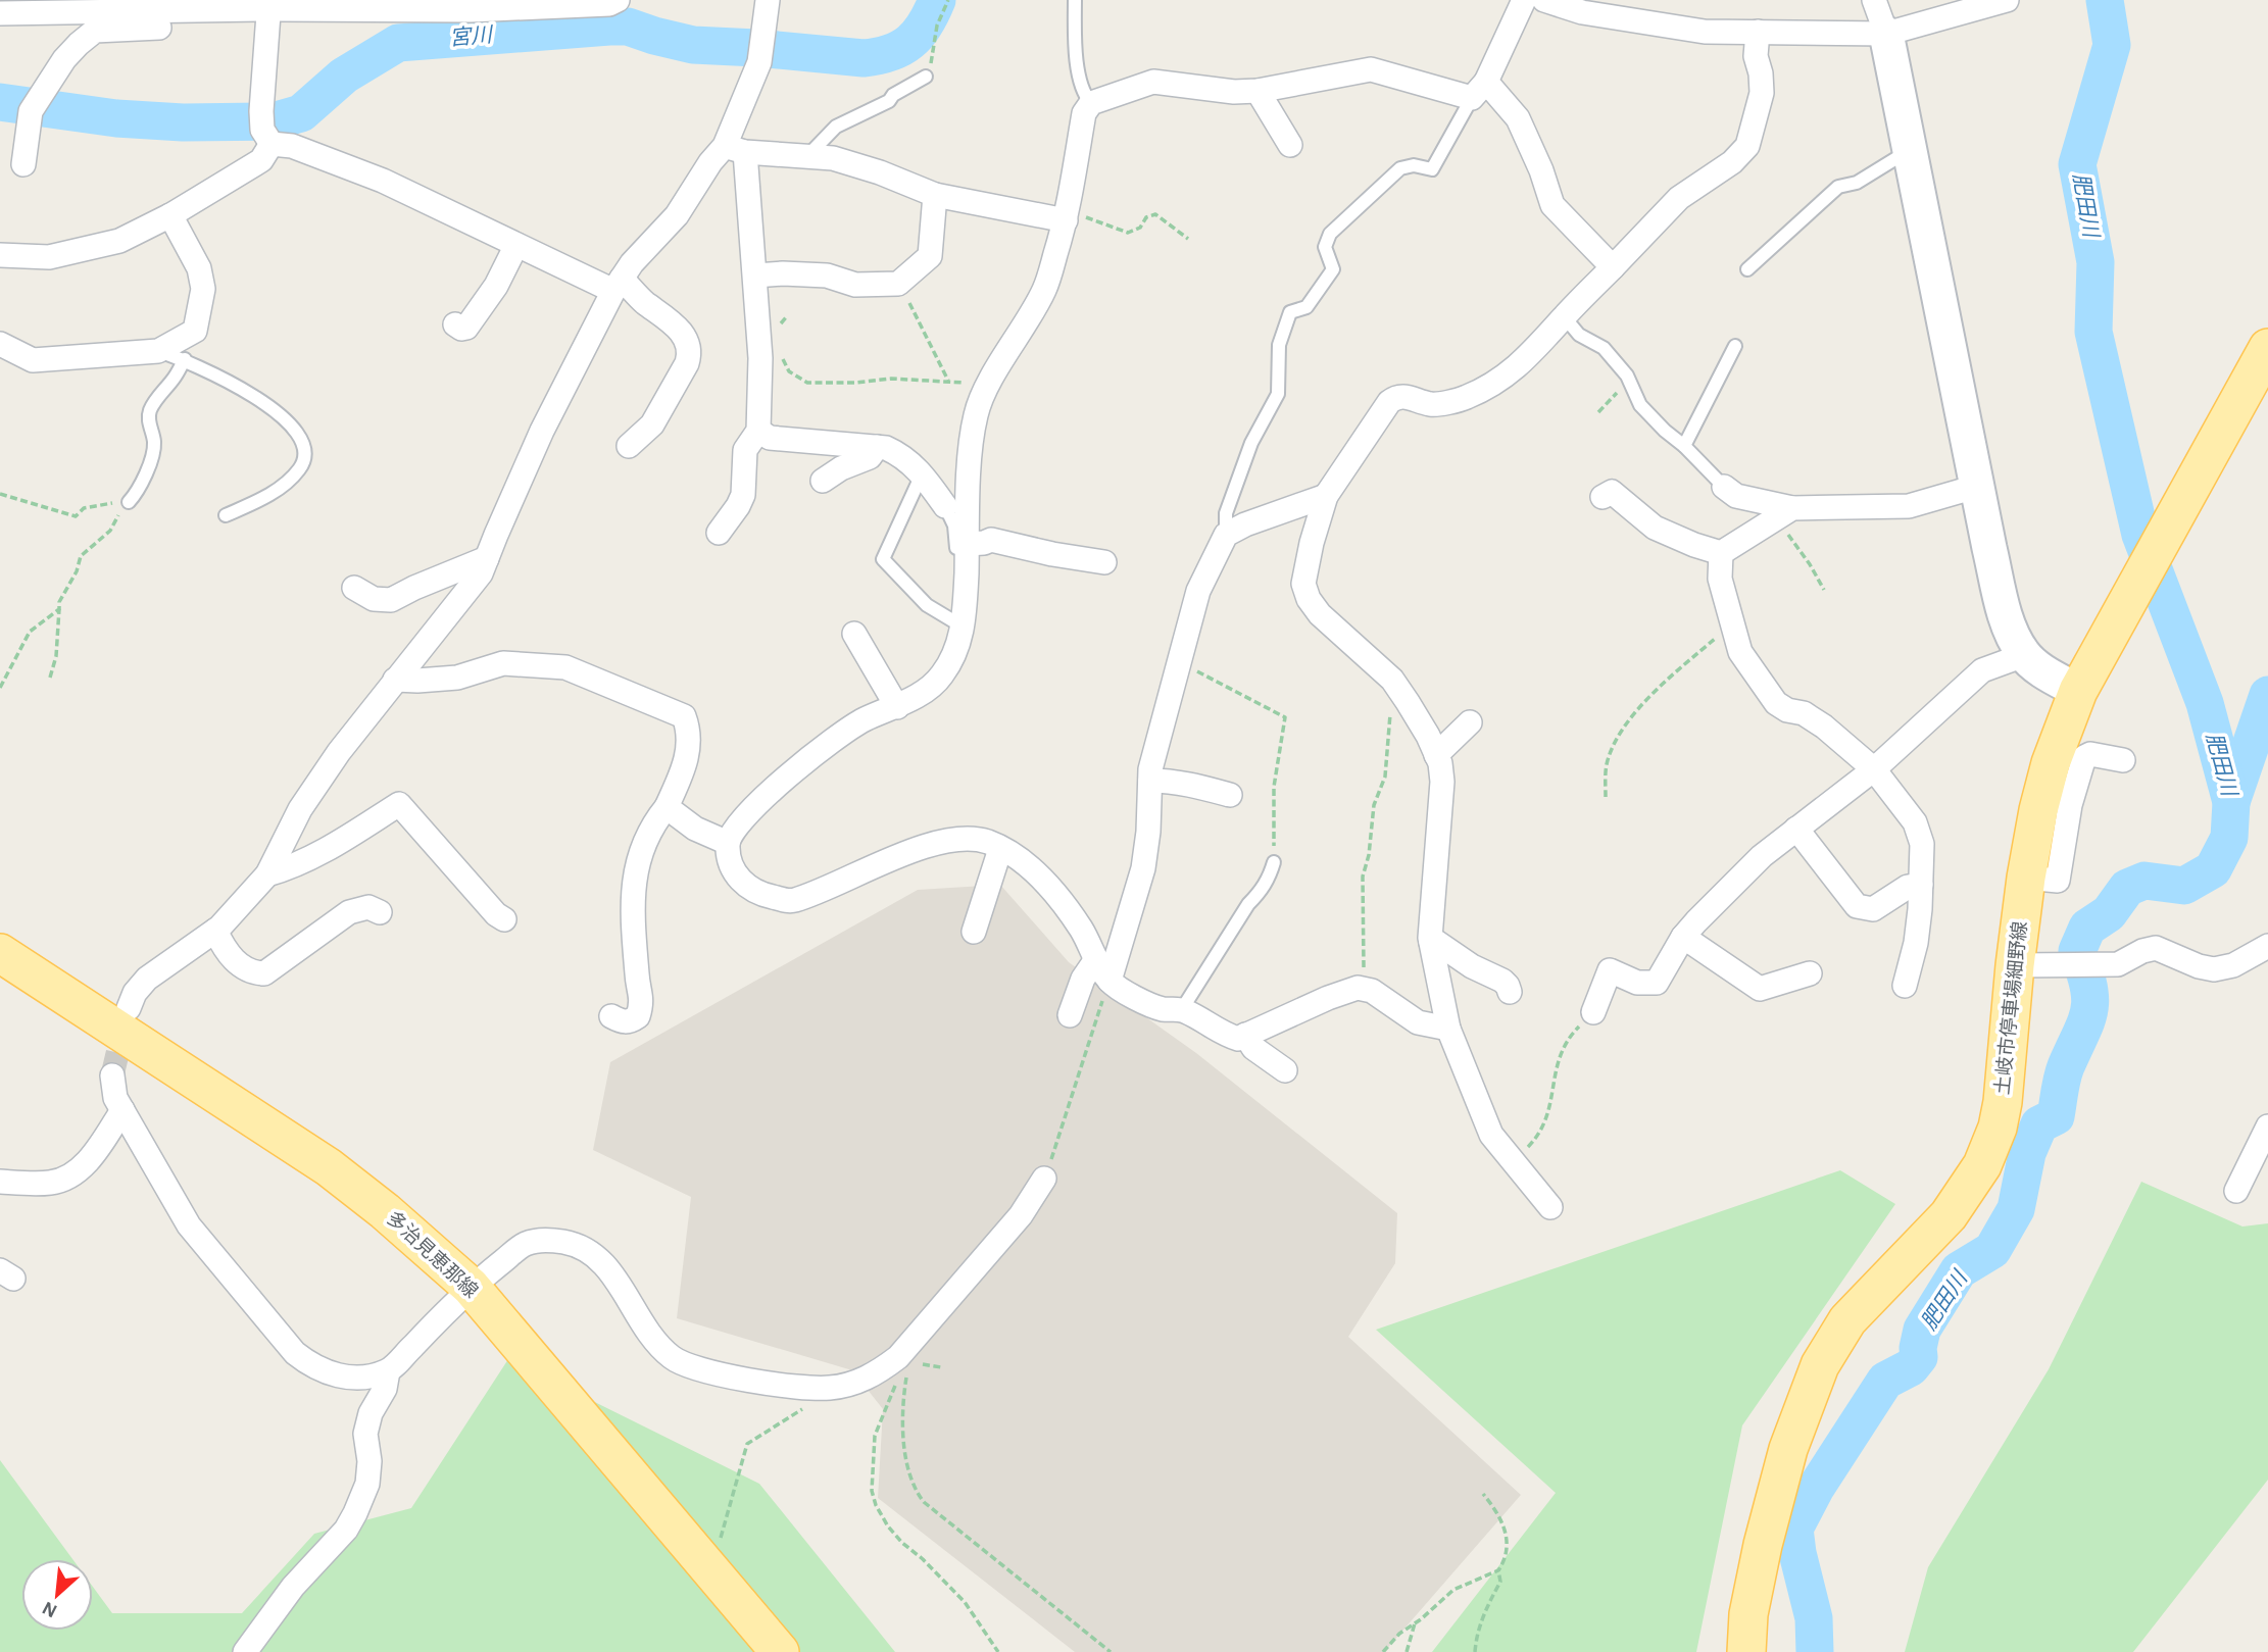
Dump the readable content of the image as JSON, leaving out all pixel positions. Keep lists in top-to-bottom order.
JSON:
{
  "streets": {
    "main road": ["土岐市停車場細野線", "多治見恵那線"]
  },
  "water": ["宮川", "肥田川"],
  "north": "bottom left"
}
